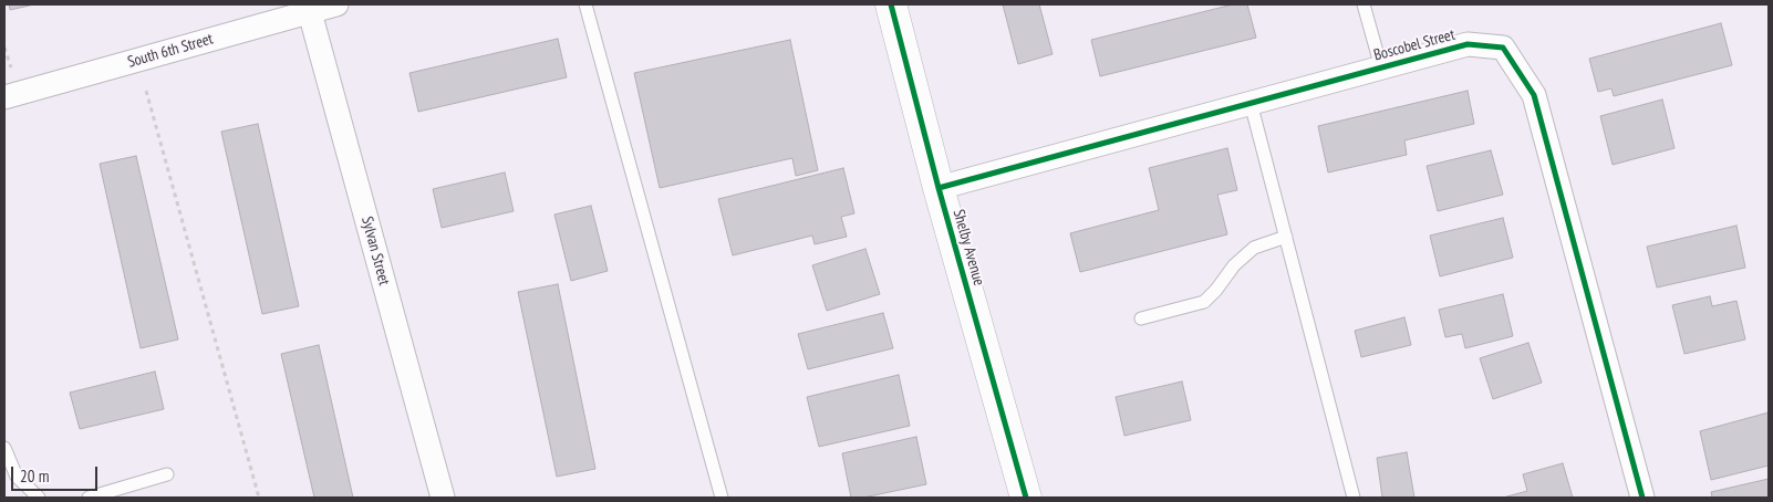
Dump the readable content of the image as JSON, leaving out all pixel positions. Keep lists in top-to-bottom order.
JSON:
{
  "streets": {
    "street": [
      "Boscobel Street",
      "South 6th Street",
      "Shelby Avenue",
      "Sylvan Street"
    ]
  },
  "crossings": [
    ["Boscobel Street", "Shelby Avenue"],
    ["South 6th Street", "Sylvan Street"]
  ],
  "scale_bar": "20 m"
}
